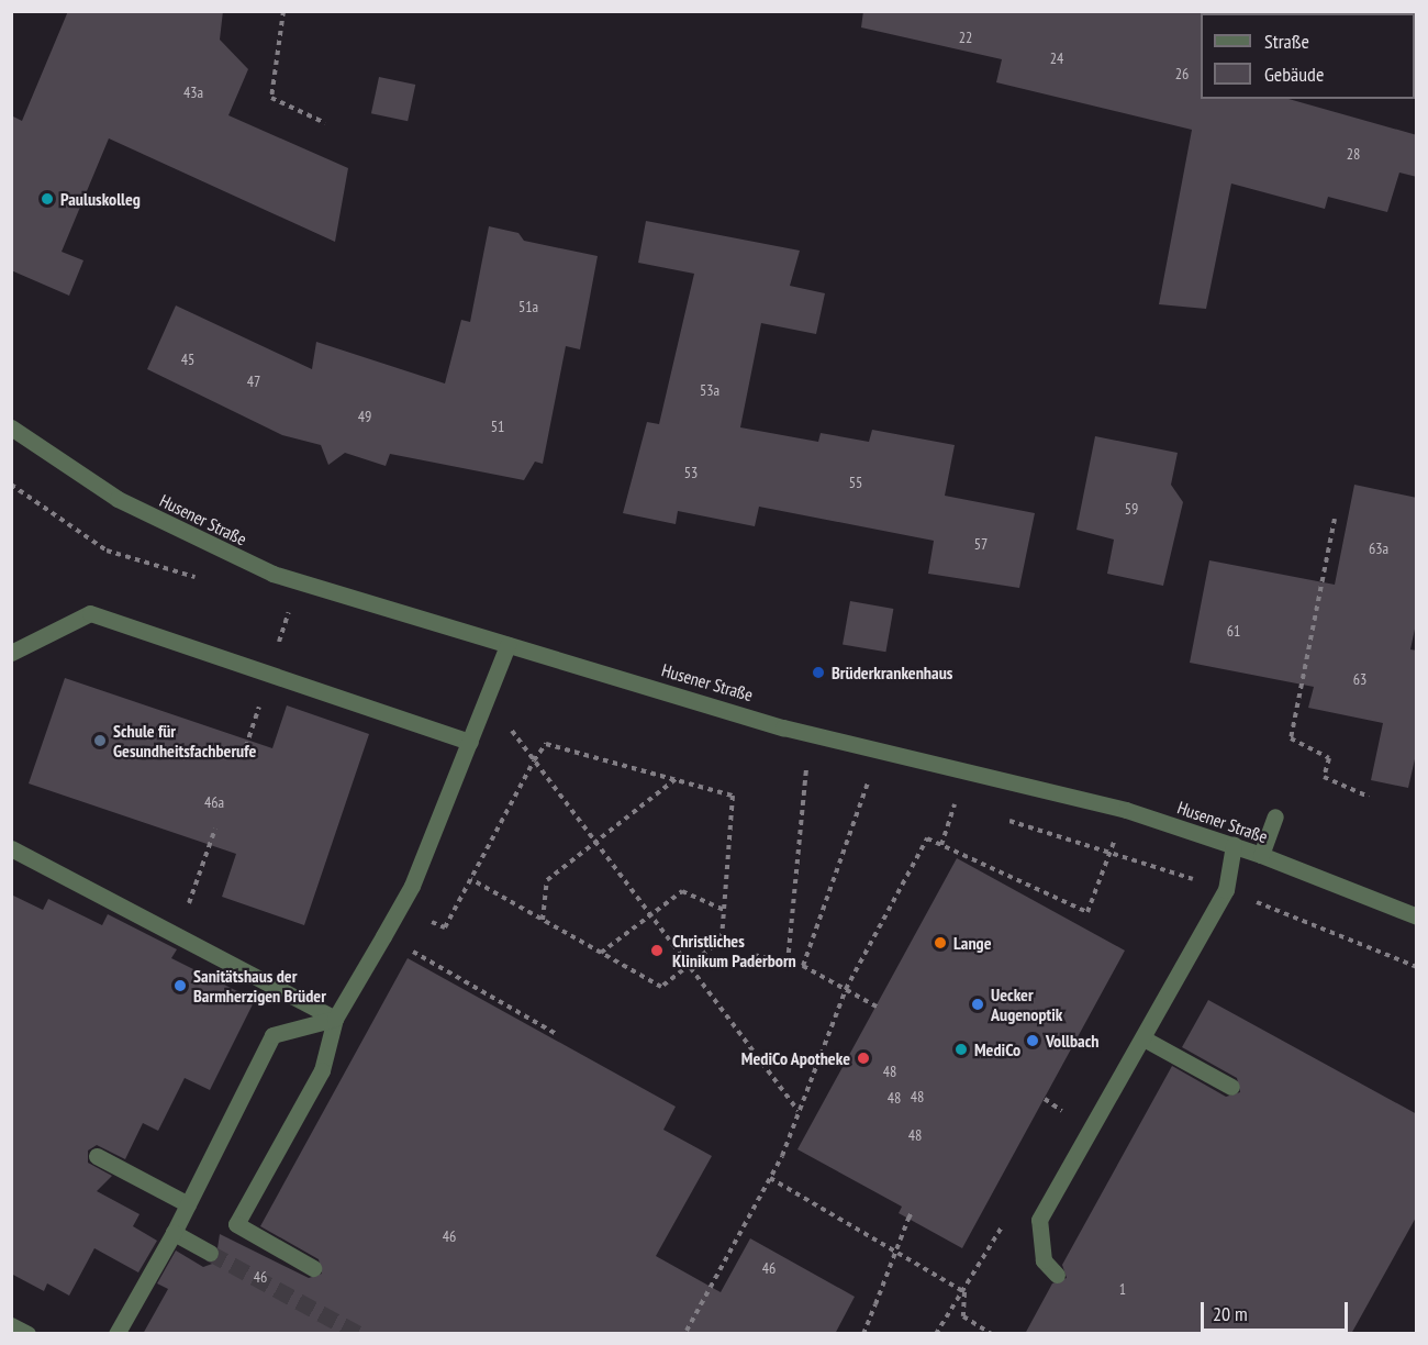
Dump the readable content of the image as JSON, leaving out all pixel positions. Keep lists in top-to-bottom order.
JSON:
{
  "streets": {
    "street": ["Husener Straße"]
  },
  "places": [
    "Pauluskolleg",
    "Brüderkrankenhaus",
    "Schule für Gesundheitsfachberufe",
    "Lange",
    "Christliches Klinikum Paderborn",
    "Sanitätshaus der Barmherzigen Brüder",
    "Uecker Augenoptik",
    "Vollbach",
    "MediCo",
    "MediCo Apotheke"
  ],
  "house_numbers": [
    "22",
    "24",
    "26",
    "43a",
    "28",
    "51a",
    "45",
    "47",
    "53a",
    "49",
    "51",
    "53",
    "55",
    "59",
    "57",
    "63a",
    "61",
    "63",
    "46a",
    "48",
    "48",
    "48",
    "48",
    "46",
    "46",
    "46",
    "1"
  ],
  "legend": ["Straße", "Gebäude"],
  "scale_bar": "20 m"
}
